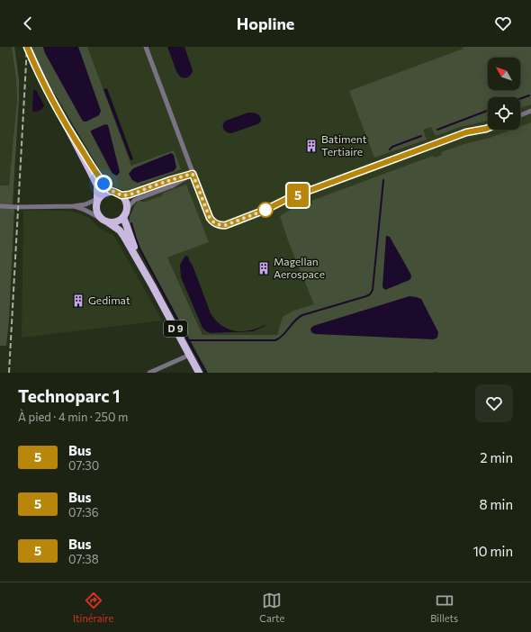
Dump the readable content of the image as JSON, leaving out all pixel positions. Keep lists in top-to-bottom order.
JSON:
{
  "streets": {
    "main road": ["D 9"]
  },
  "places": {
    "building": ["Batiment Tertiaire", "Magellan Aerospace", "Gedimat"]
  },
  "lines": ["bus line 5"],
  "north": "top left",
  "page": {
    "header": "Hopline",
    "on_map": "5",
    "heading": ["Technoparc 1", "À pied · 4 min · 250 m"],
    "list": [
      {
        "mark": "5",
        "name": "Bus",
        "note": "07:30",
        "value": "2 min"
      },
      {
        "mark": "5",
        "name": "Bus",
        "note": "07:36",
        "value": "8 min"
      },
      {
        "mark": "5",
        "name": "Bus",
        "note": "07:38",
        "value": "10 min"
      }
    ],
    "tabs": ["Itinéraire", "Carte", "Billets"]
  }
}
